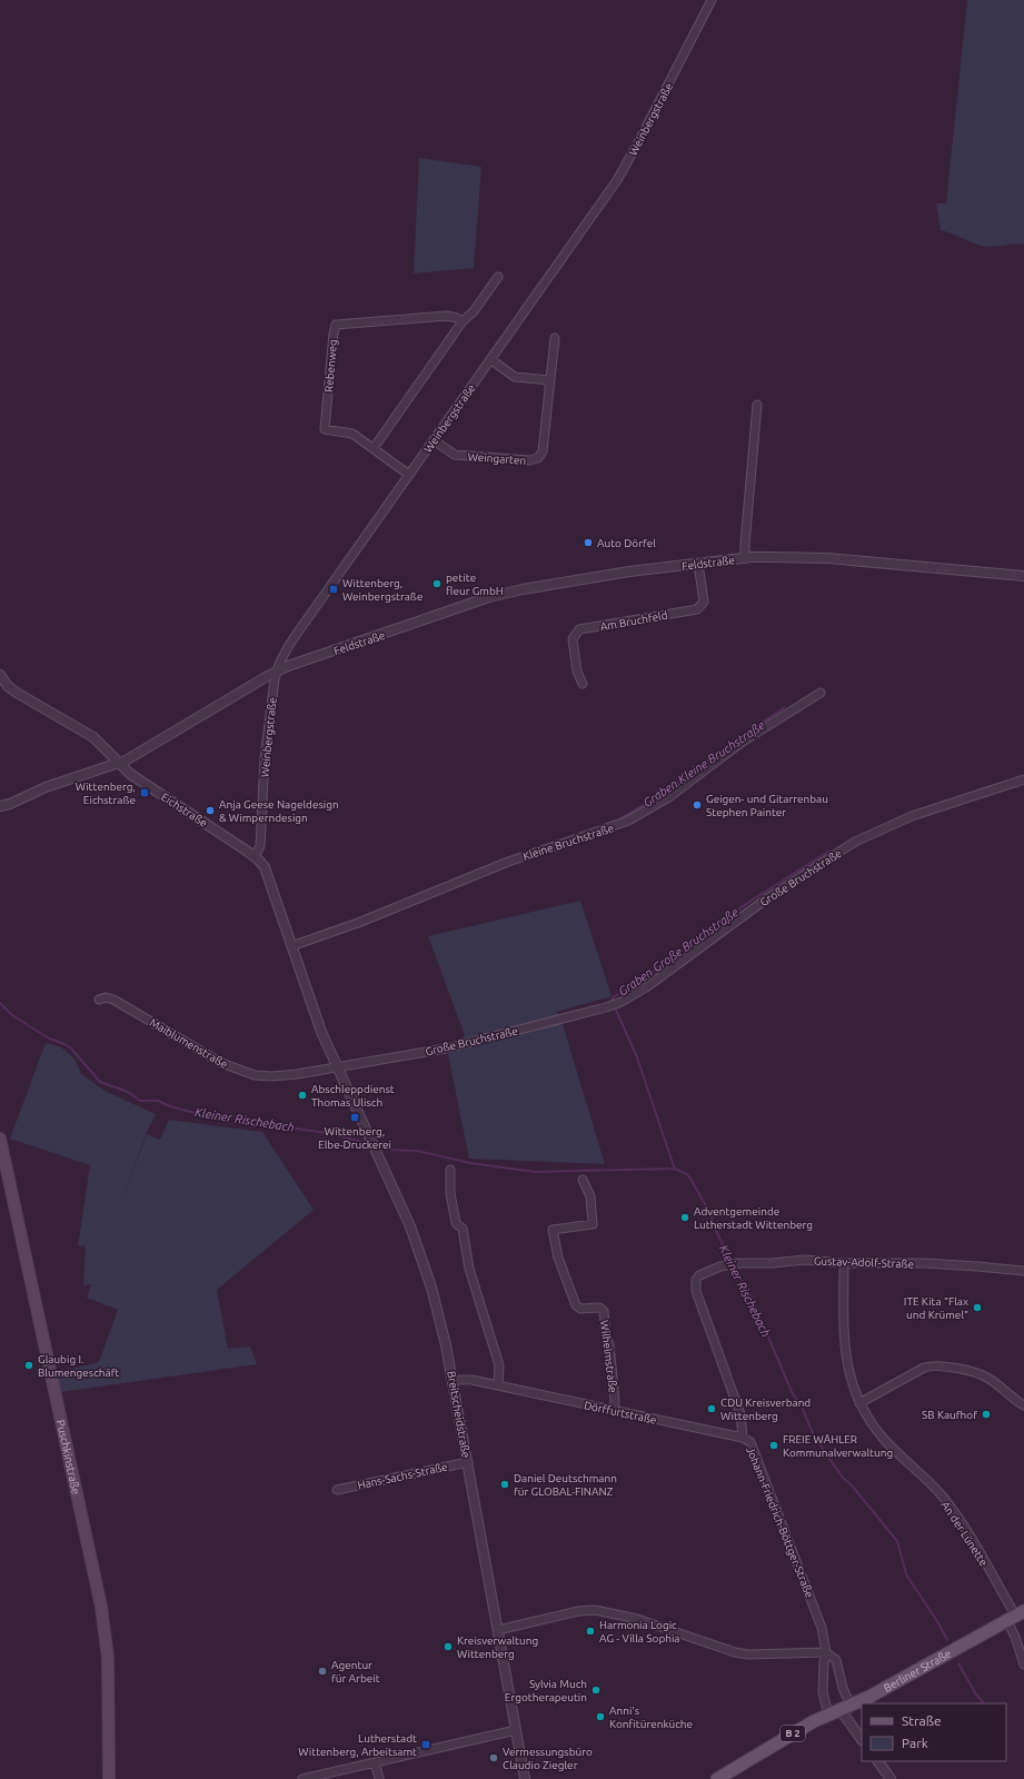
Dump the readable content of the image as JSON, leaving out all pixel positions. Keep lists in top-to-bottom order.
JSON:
{
  "streets": {
    "main road": ["Puschkinstraße", "Berliner Straße", "B 2"],
    "street": [
      "Weinbergstraße",
      "Rebenweg",
      "Weingarten",
      "Feldstraße",
      "Am Bruchfeld",
      "Eichstraße",
      "Kleine Bruchstraße",
      "Große Bruchstraße",
      "Maiblumenstraße",
      "Gustav-Adolf-Straße",
      "Wilhelmstraße",
      "Dörffurtstraße",
      "Breitscheidstraße",
      "Hans-Sachs-Straße",
      "Johann-Friedrich-Böttger-Straße",
      "An der Lünette"
    ]
  },
  "crossings": [
    ["Weinbergstraße", "Rebenweg"],
    ["Weinbergstraße", "Weingarten"],
    ["Weinbergstraße", "Feldstraße"],
    ["Weinbergstraße", "Eichstraße"],
    ["Feldstraße", "Am Bruchfeld"],
    ["Feldstraße", "Eichstraße"],
    ["Eichstraße", "Kleine Bruchstraße"],
    ["Eichstraße", "Große Bruchstraße"],
    ["Eichstraße", "Maiblumenstraße"],
    ["Eichstraße", "Breitscheidstraße"],
    ["Große Bruchstraße", "Maiblumenstraße"],
    ["Große Bruchstraße", "Breitscheidstraße"],
    ["Maiblumenstraße", "Breitscheidstraße"],
    ["Gustav-Adolf-Straße", "Johann-Friedrich-Böttger-Straße"],
    ["Gustav-Adolf-Straße", "An der Lünette"],
    ["Wilhelmstraße", "Dörffurtstraße"],
    ["Dörffurtstraße", "Breitscheidstraße"],
    ["Dörffurtstraße", "Johann-Friedrich-Böttger-Straße"],
    ["Breitscheidstraße", "Hans-Sachs-Straße"],
    ["Johann-Friedrich-Böttger-Straße", "Berliner Straße"],
    ["An der Lünette", "Berliner Straße"]
  ],
  "water": ["Graben Kleine Bruchstraße", "Graben Große Bruchstraße", "Kleiner Rischebach"],
  "places": {
    "other": [
      "Auto Dörfel",
      "petite fleur GmbH",
      "Geigen- und Gitarrenbau Stephen Painter",
      "Anja Geese Nageldesign & Wimperndesign",
      "Abschleppdienst Thomas Ulisch",
      "Adventgemeinde Lutherstadt Wittenberg",
      "ITE Kita \"Flax und Krümel\"",
      "Glaubig I. Blumengeschäft",
      "CDU Kreisverband Wittenberg",
      "SB Kaufhof",
      "FREIE WÄHLER Kommunalverwaltung",
      "Daniel Deutschmann für GLOBAL-FINANZ",
      "Harmonia Logic AG - Villa Sophia",
      "Kreisverwaltung Wittenberg",
      "Agentur für Arbeit",
      "Sylvia Much Ergotherapeutin",
      "Anni's Konfitürenküche",
      "Vermessungsbüro Claudio Ziegler"
    ],
    "transit": [
      "Wittenberg, Weinbergstraße",
      "Wittenberg, Eichstraße",
      "Wittenberg, Elbe-Druckerei",
      "Lutherstadt Wittenberg, Arbeitsamt"
    ]
  },
  "legend": ["Straße", "Park"]
}
